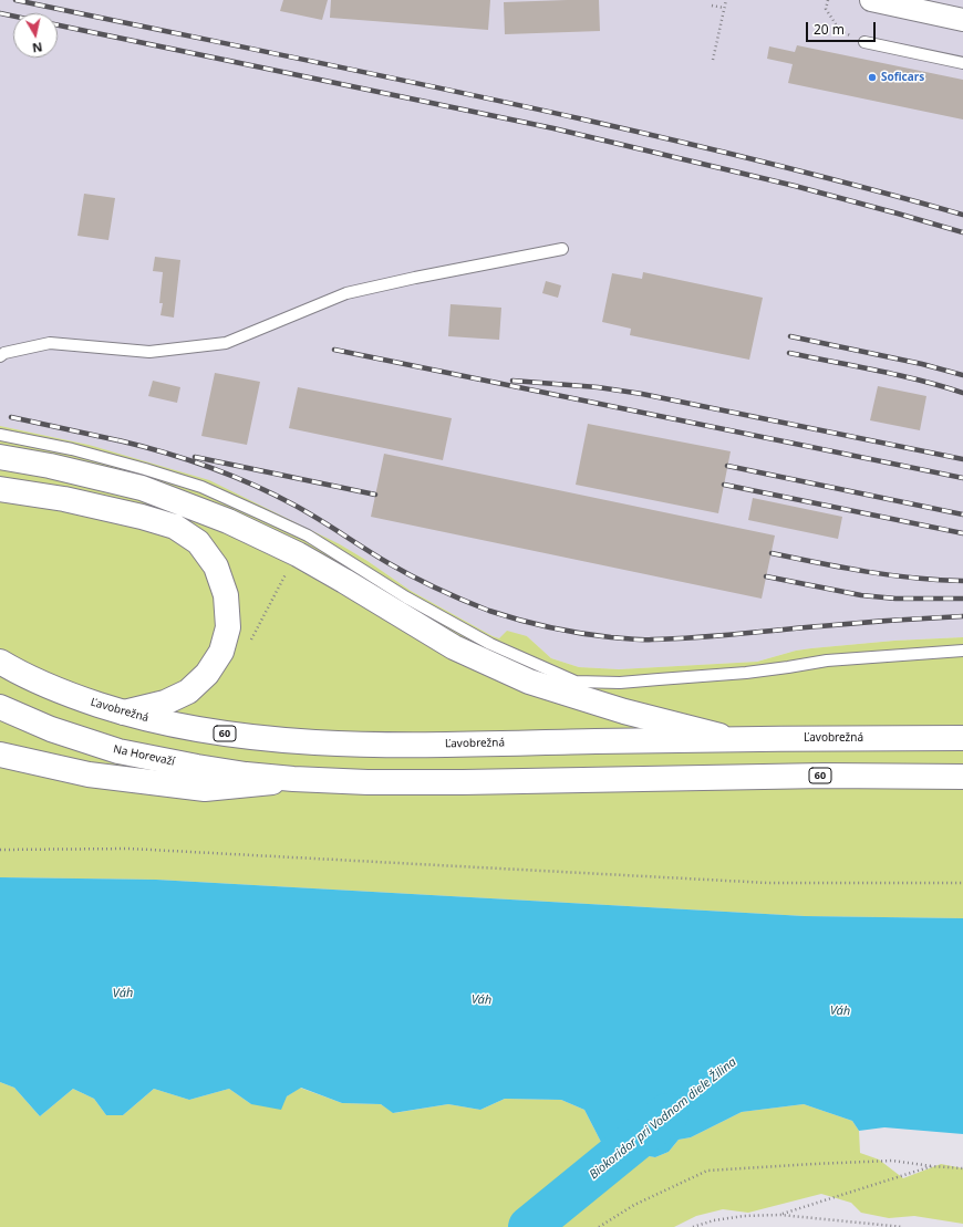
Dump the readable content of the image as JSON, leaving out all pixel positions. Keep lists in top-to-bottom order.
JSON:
{
  "streets": {
    "main road": ["Ľavobrežná", "60", "Na Horevaží"]
  },
  "crossings": [
    ["60", "Na Horevaží"]
  ],
  "water": ["Váh", "Biokoridor pri Vodnom diele Žilina"],
  "places": ["Soficars"],
  "scale_bar": "20 m",
  "north": "bottom"
}
